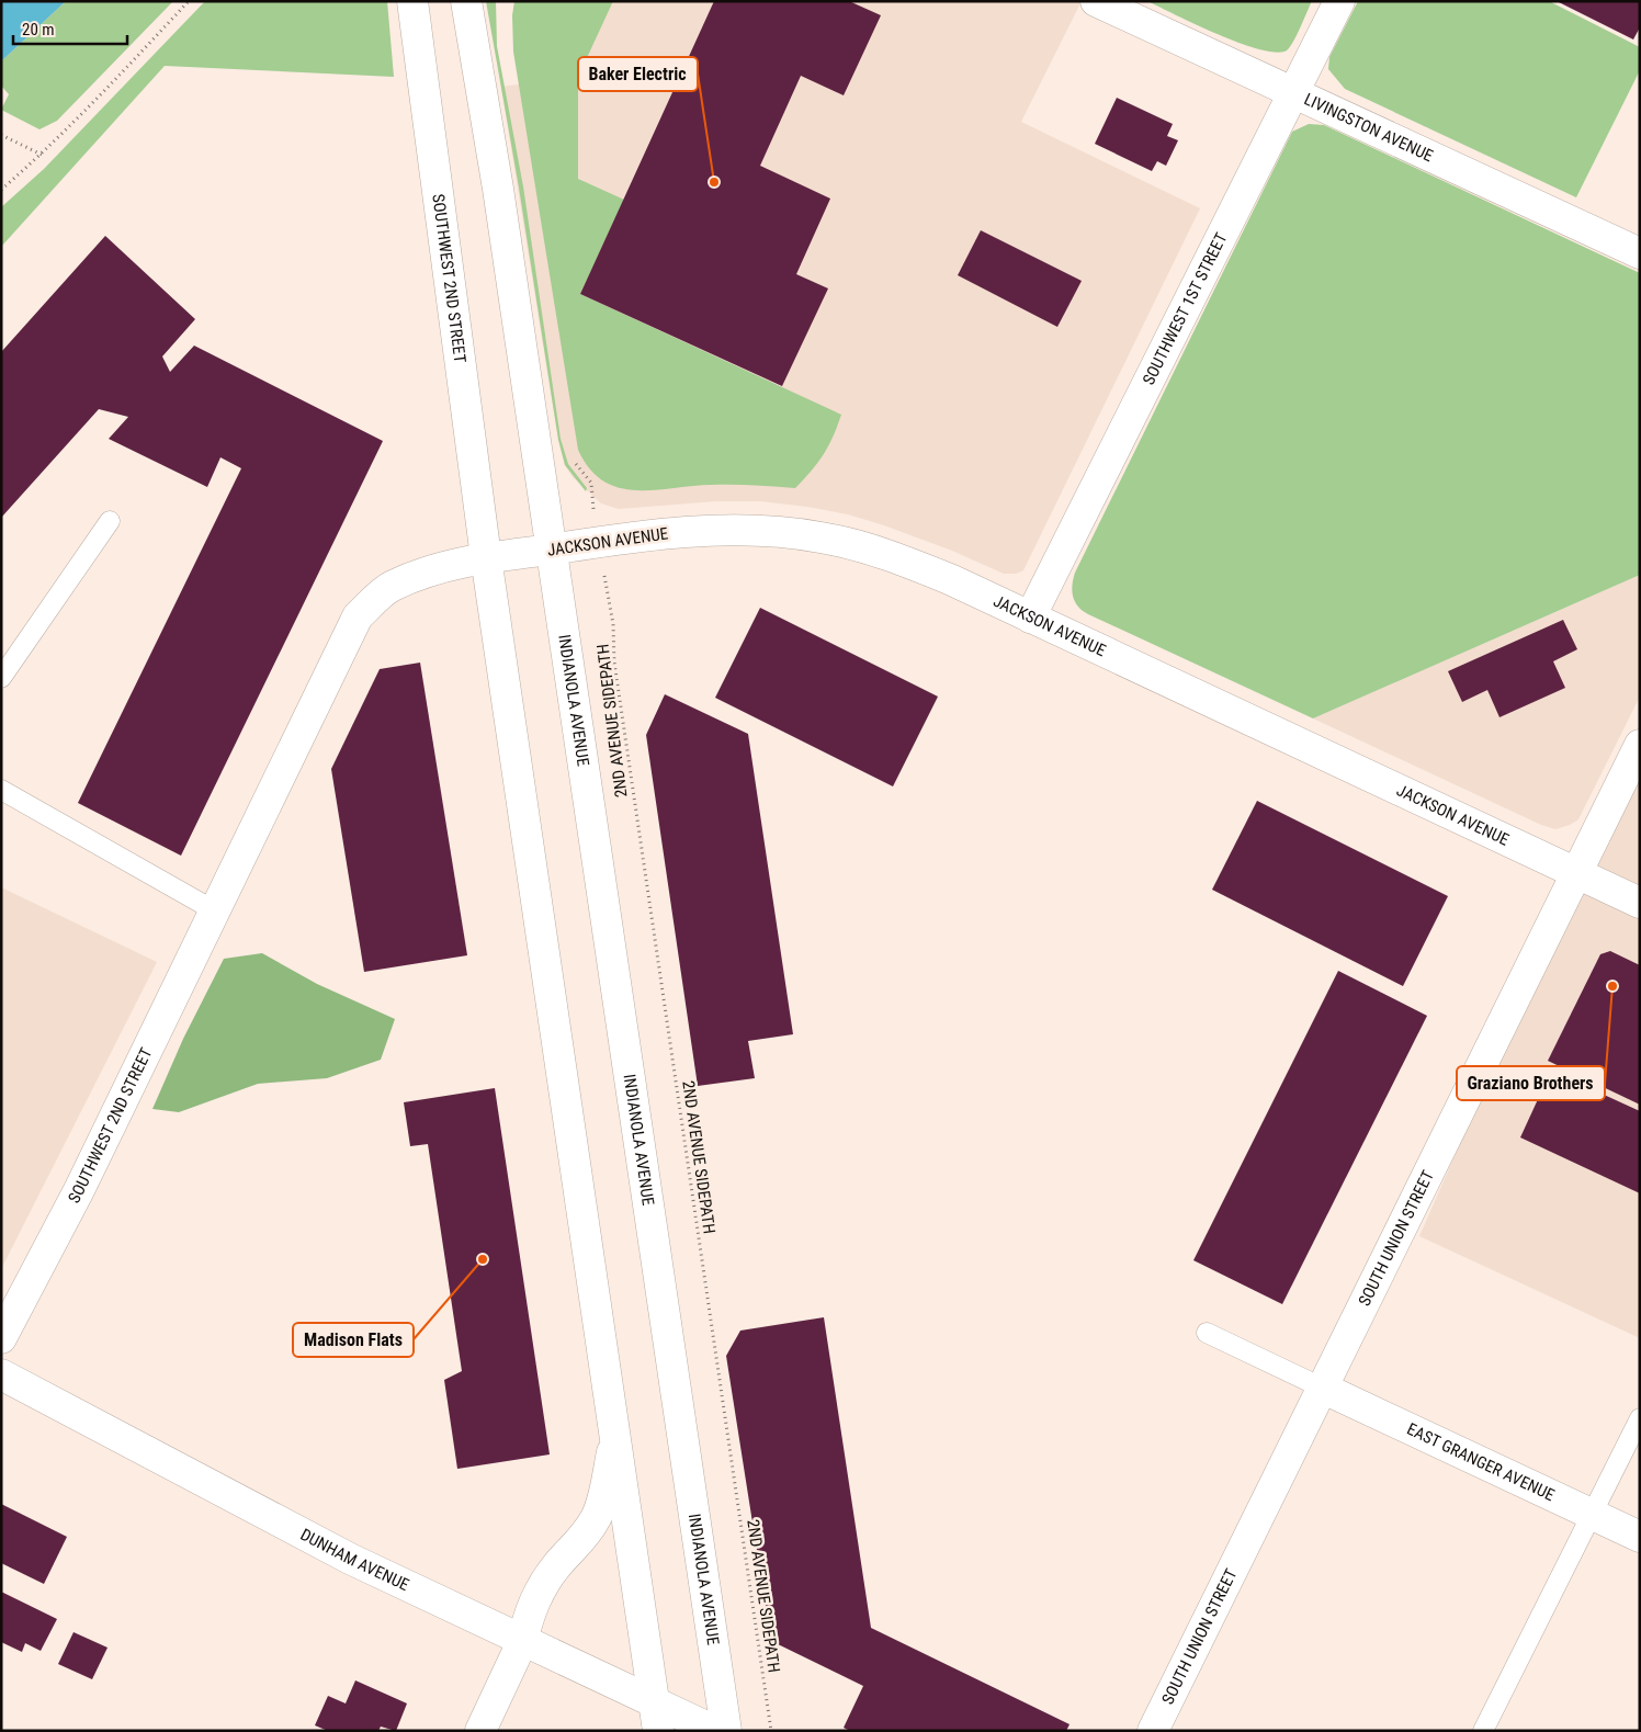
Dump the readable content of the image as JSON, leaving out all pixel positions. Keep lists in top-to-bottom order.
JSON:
{
  "streets": {
    "street": [
      "LIVINGSTON AVENUE",
      "SOUTHWEST 2ND STREET",
      "SOUTHWEST 1ST STREET",
      "JACKSON AVENUE",
      "INDIANOLA AVENUE",
      "SOUTH UNION STREET",
      "EAST GRANGER AVENUE",
      "DUNHAM AVENUE"
    ],
    "path": ["2ND AVENUE SIDEPATH"]
  },
  "crossings": [
    ["LIVINGSTON AVENUE", "SOUTHWEST 1ST STREET"],
    ["SOUTHWEST 2ND STREET", "JACKSON AVENUE"],
    ["SOUTHWEST 1ST STREET", "JACKSON AVENUE"],
    ["JACKSON AVENUE", "INDIANOLA AVENUE"],
    ["JACKSON AVENUE", "SOUTH UNION STREET"],
    ["SOUTH UNION STREET", "EAST GRANGER AVENUE"]
  ],
  "places": ["Baker Electric", "Graziano Brothers", "Madison Flats"],
  "scale_bar": "20 m"
}
